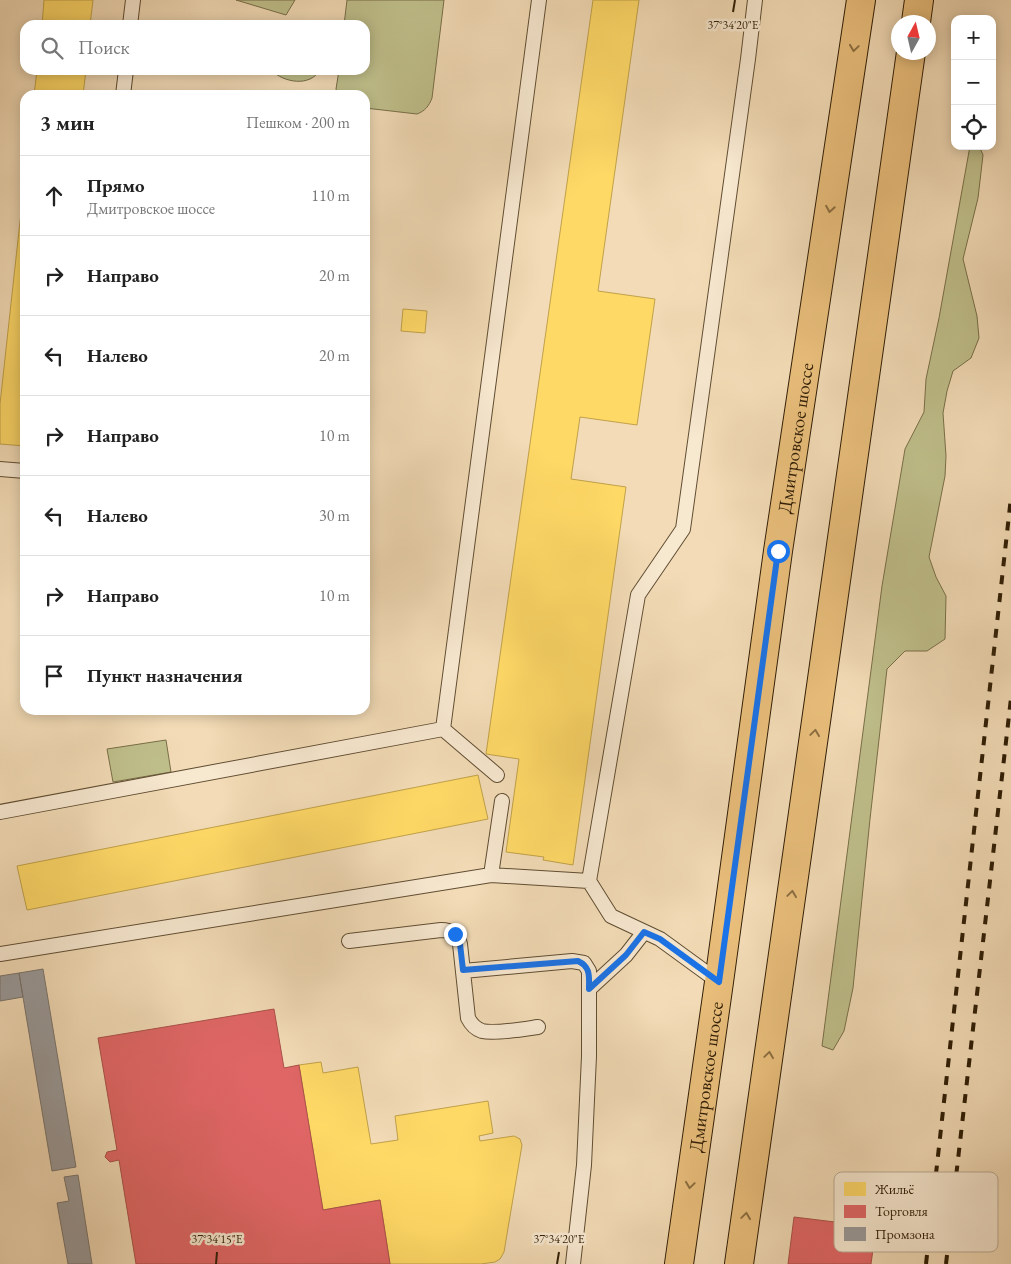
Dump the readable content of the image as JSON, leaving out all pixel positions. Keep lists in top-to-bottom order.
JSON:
{
  "streets": {
    "main road": ["Дмитровское шоссе"]
  },
  "legend": ["Жильё", "Торговля", "Промзона"],
  "north": "top",
  "page": {
    "map_buttons": ["+", "−"],
    "search": "Поиск",
    "heading": ["3 мин", "Пешком · 200 m"],
    "list": [
      ["Прямо", "Дмитровское шоссе", "110 m"],
      ["Направо", "20 m"],
      ["Налево", "20 m"],
      ["Направо", "10 m"],
      ["Налево", "30 m"],
      ["Направо", "10 m"],
      "Пункт назначения"
    ]
  },
  "coordinates": ["37°34'20\"E", "37°34'15\"E"]
}
